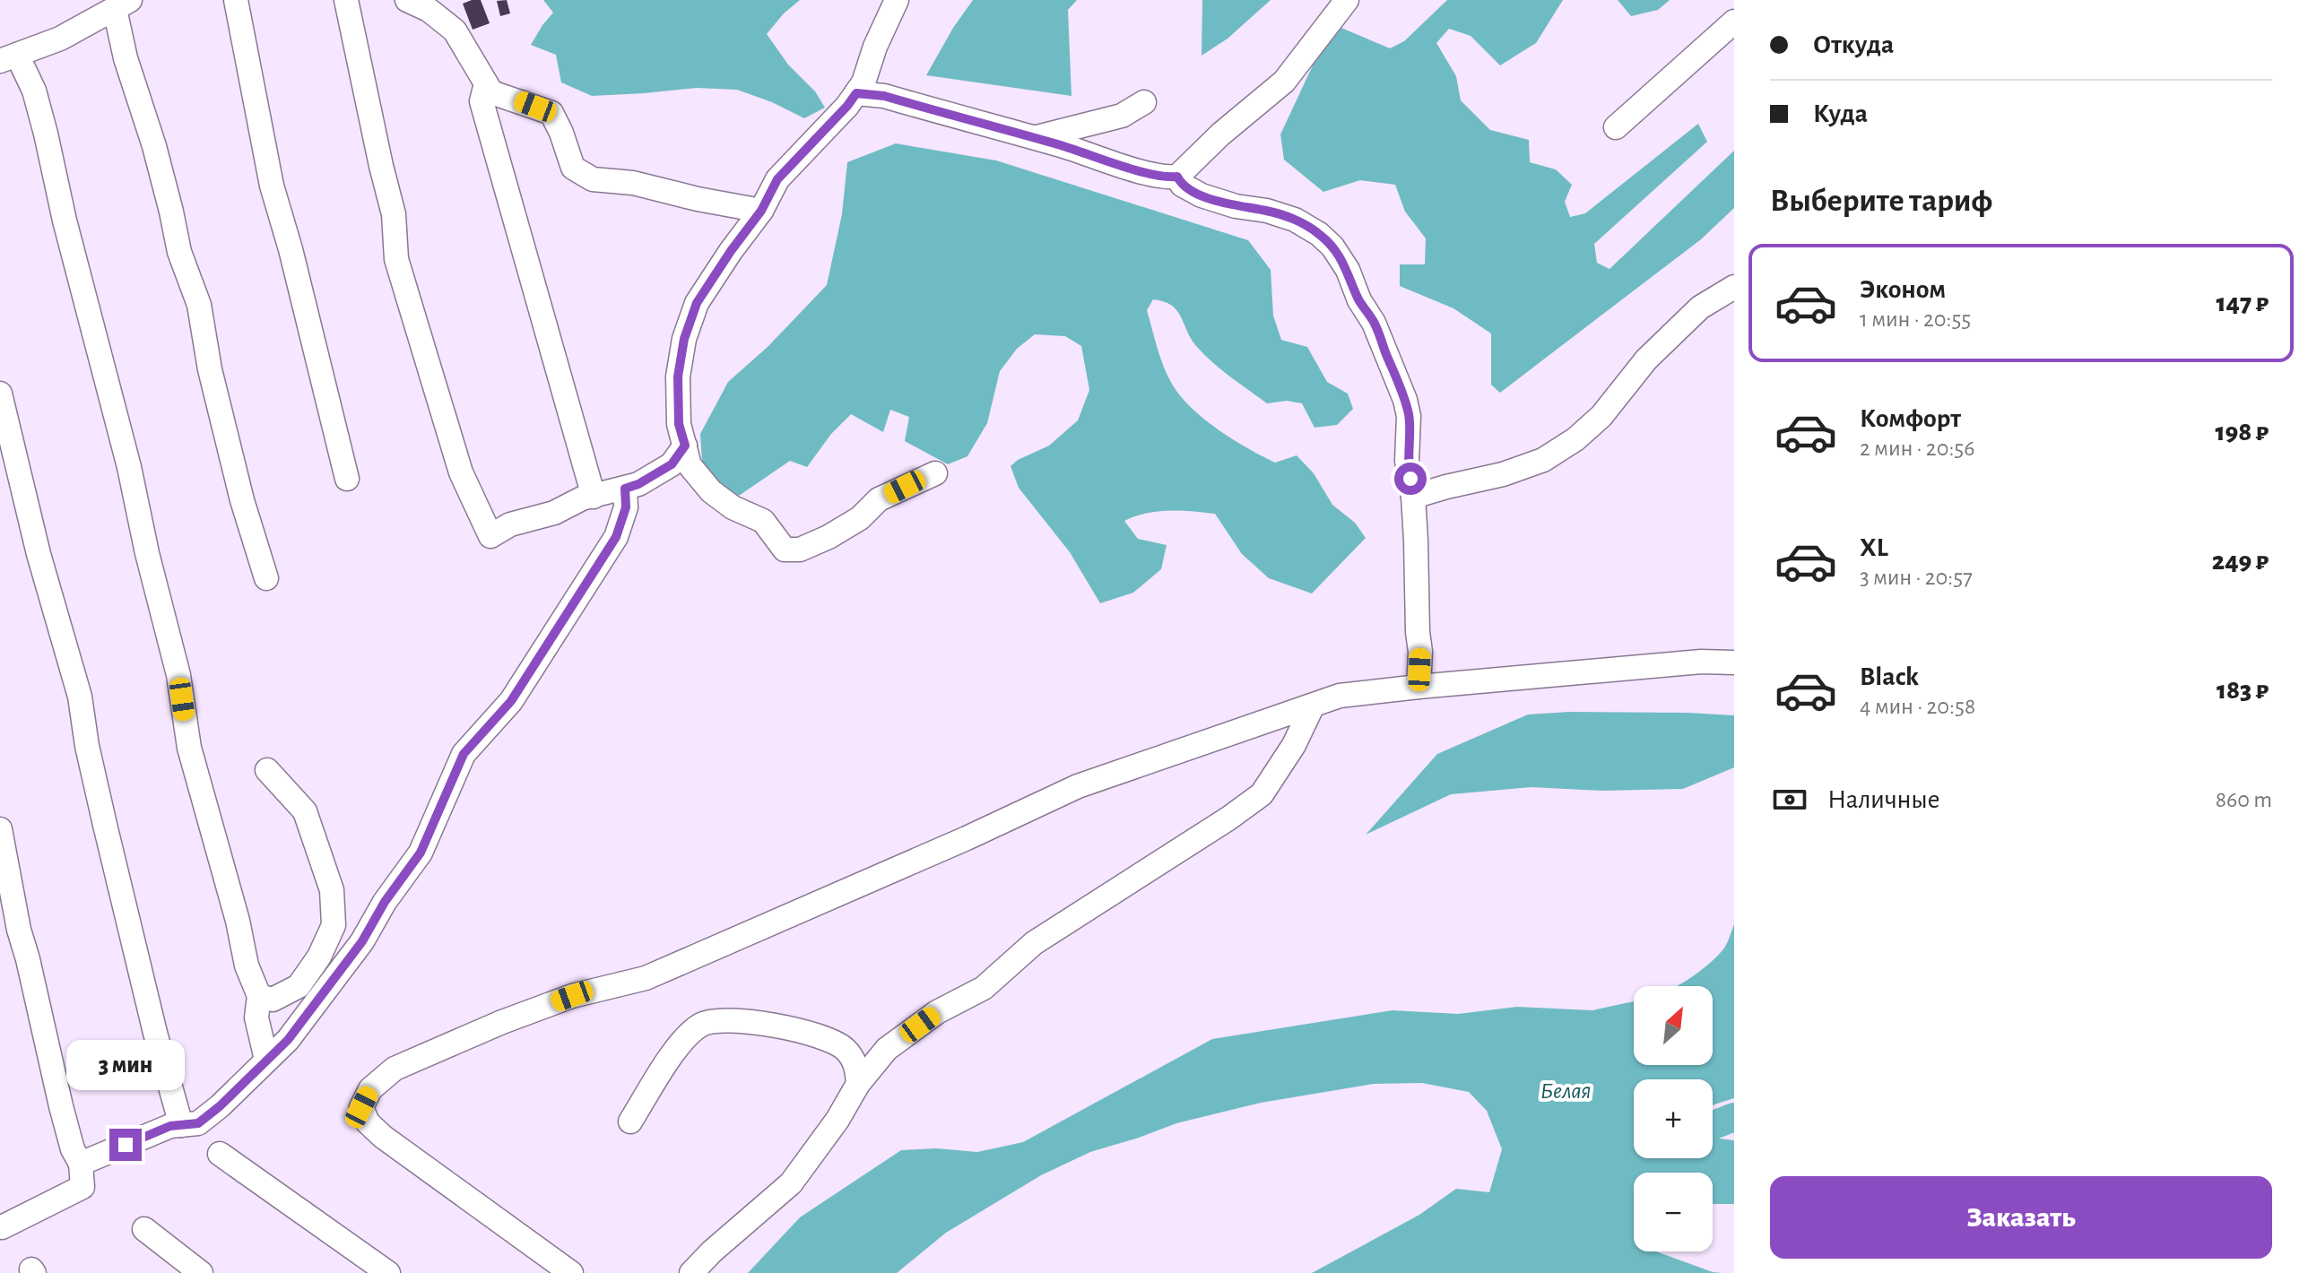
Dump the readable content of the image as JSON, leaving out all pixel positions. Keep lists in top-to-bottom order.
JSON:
{
  "water": ["Белая"],
  "north": "top right",
  "page": {
    "banner": ["Откуда", "Куда"],
    "heading": "Выберите тариф",
    "list": [
      {
        "name": "Эконом",
        "note": "1 мин · 20:55",
        "value": "147 ₽"
      },
      {
        "name": "Комфорт",
        "note": "2 мин · 20:56",
        "value": "198 ₽"
      },
      {
        "name": "XL",
        "note": "3 мин · 20:57",
        "value": "249 ₽"
      },
      {
        "name": "Black",
        "note": "4 мин · 20:58",
        "value": "183 ₽"
      }
    ],
    "pay": ["Наличные", "860 m"],
    "map_buttons": ["+", "−"],
    "bubble": "3 мин",
    "buttons": "Заказать"
  }
}
